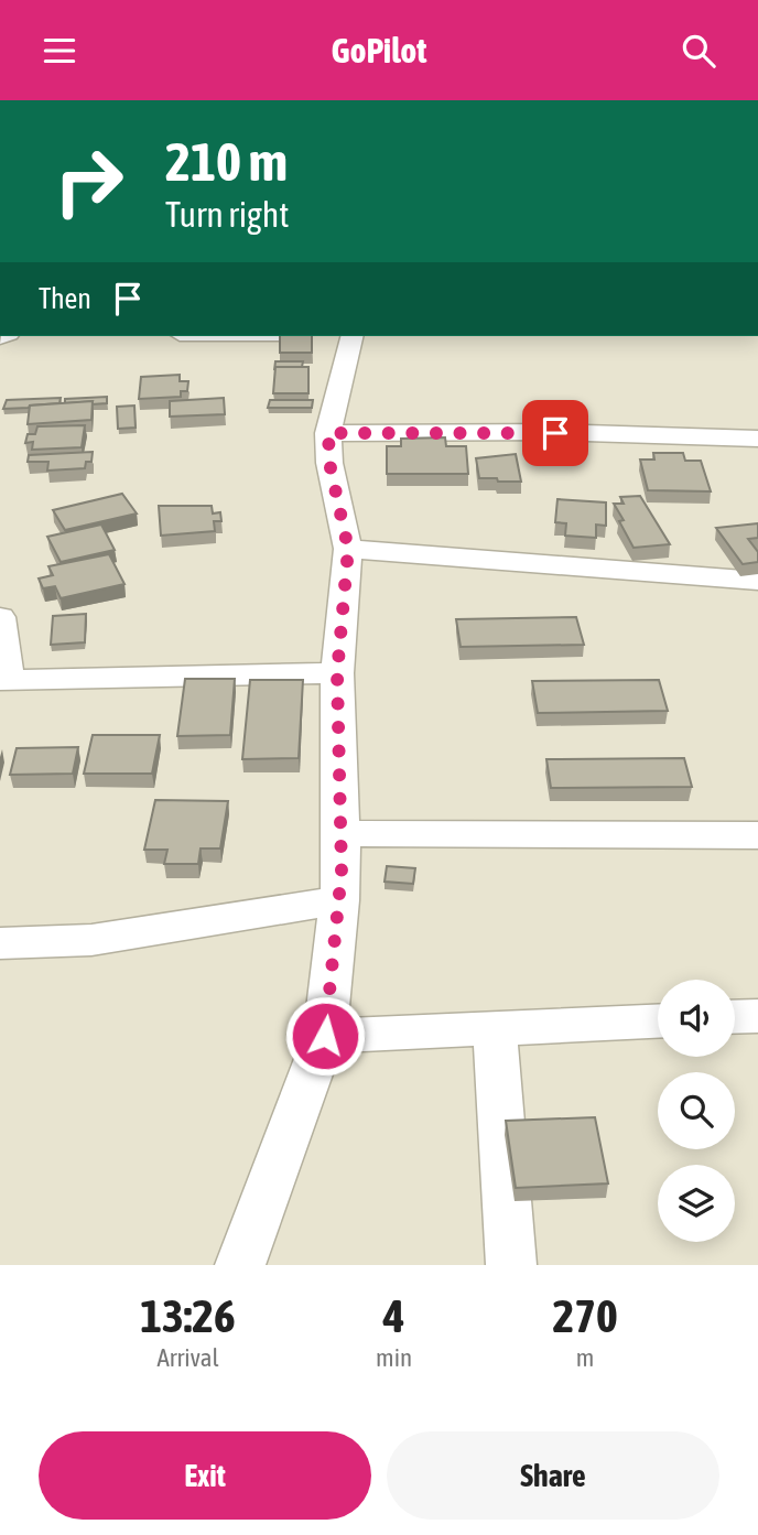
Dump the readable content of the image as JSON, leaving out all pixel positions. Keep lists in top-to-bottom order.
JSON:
{
  "page": {
    "header": "GoPilot",
    "turn": ["210 m", "Turn right"],
    "then": "Then",
    "eta": [
      "13:26",
      "Arrival",
      "4",
      "min",
      "270",
      "m"
    ],
    "buttons": ["Exit", "Share"]
  }
}
